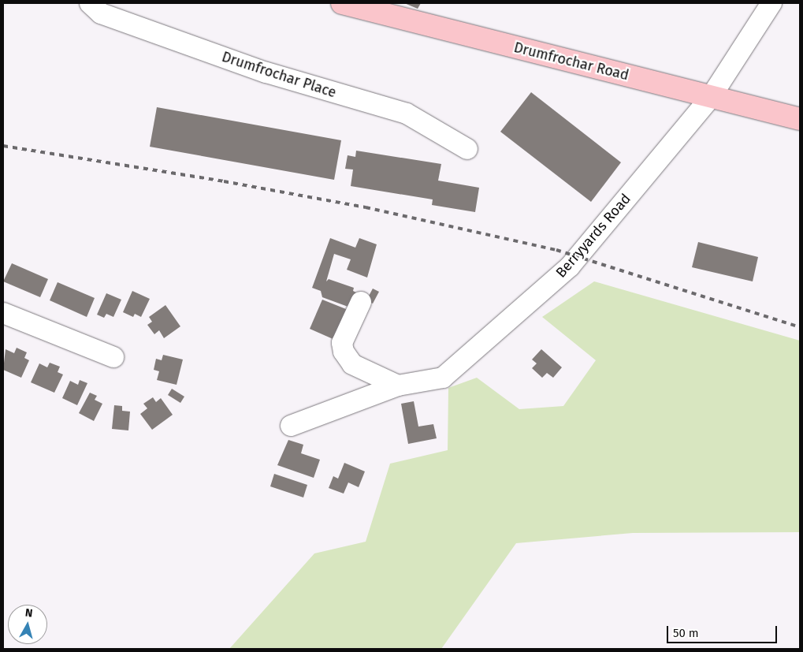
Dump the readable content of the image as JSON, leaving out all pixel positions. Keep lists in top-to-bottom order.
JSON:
{
  "streets": {
    "main road": ["Drumfrochar Road"],
    "street": ["Drumfrochar Place", "Berryyards Road"]
  },
  "crossings": [
    ["Drumfrochar Road", "Berryyards Road"]
  ],
  "scale_bar": "50 m",
  "north": "top"
}
